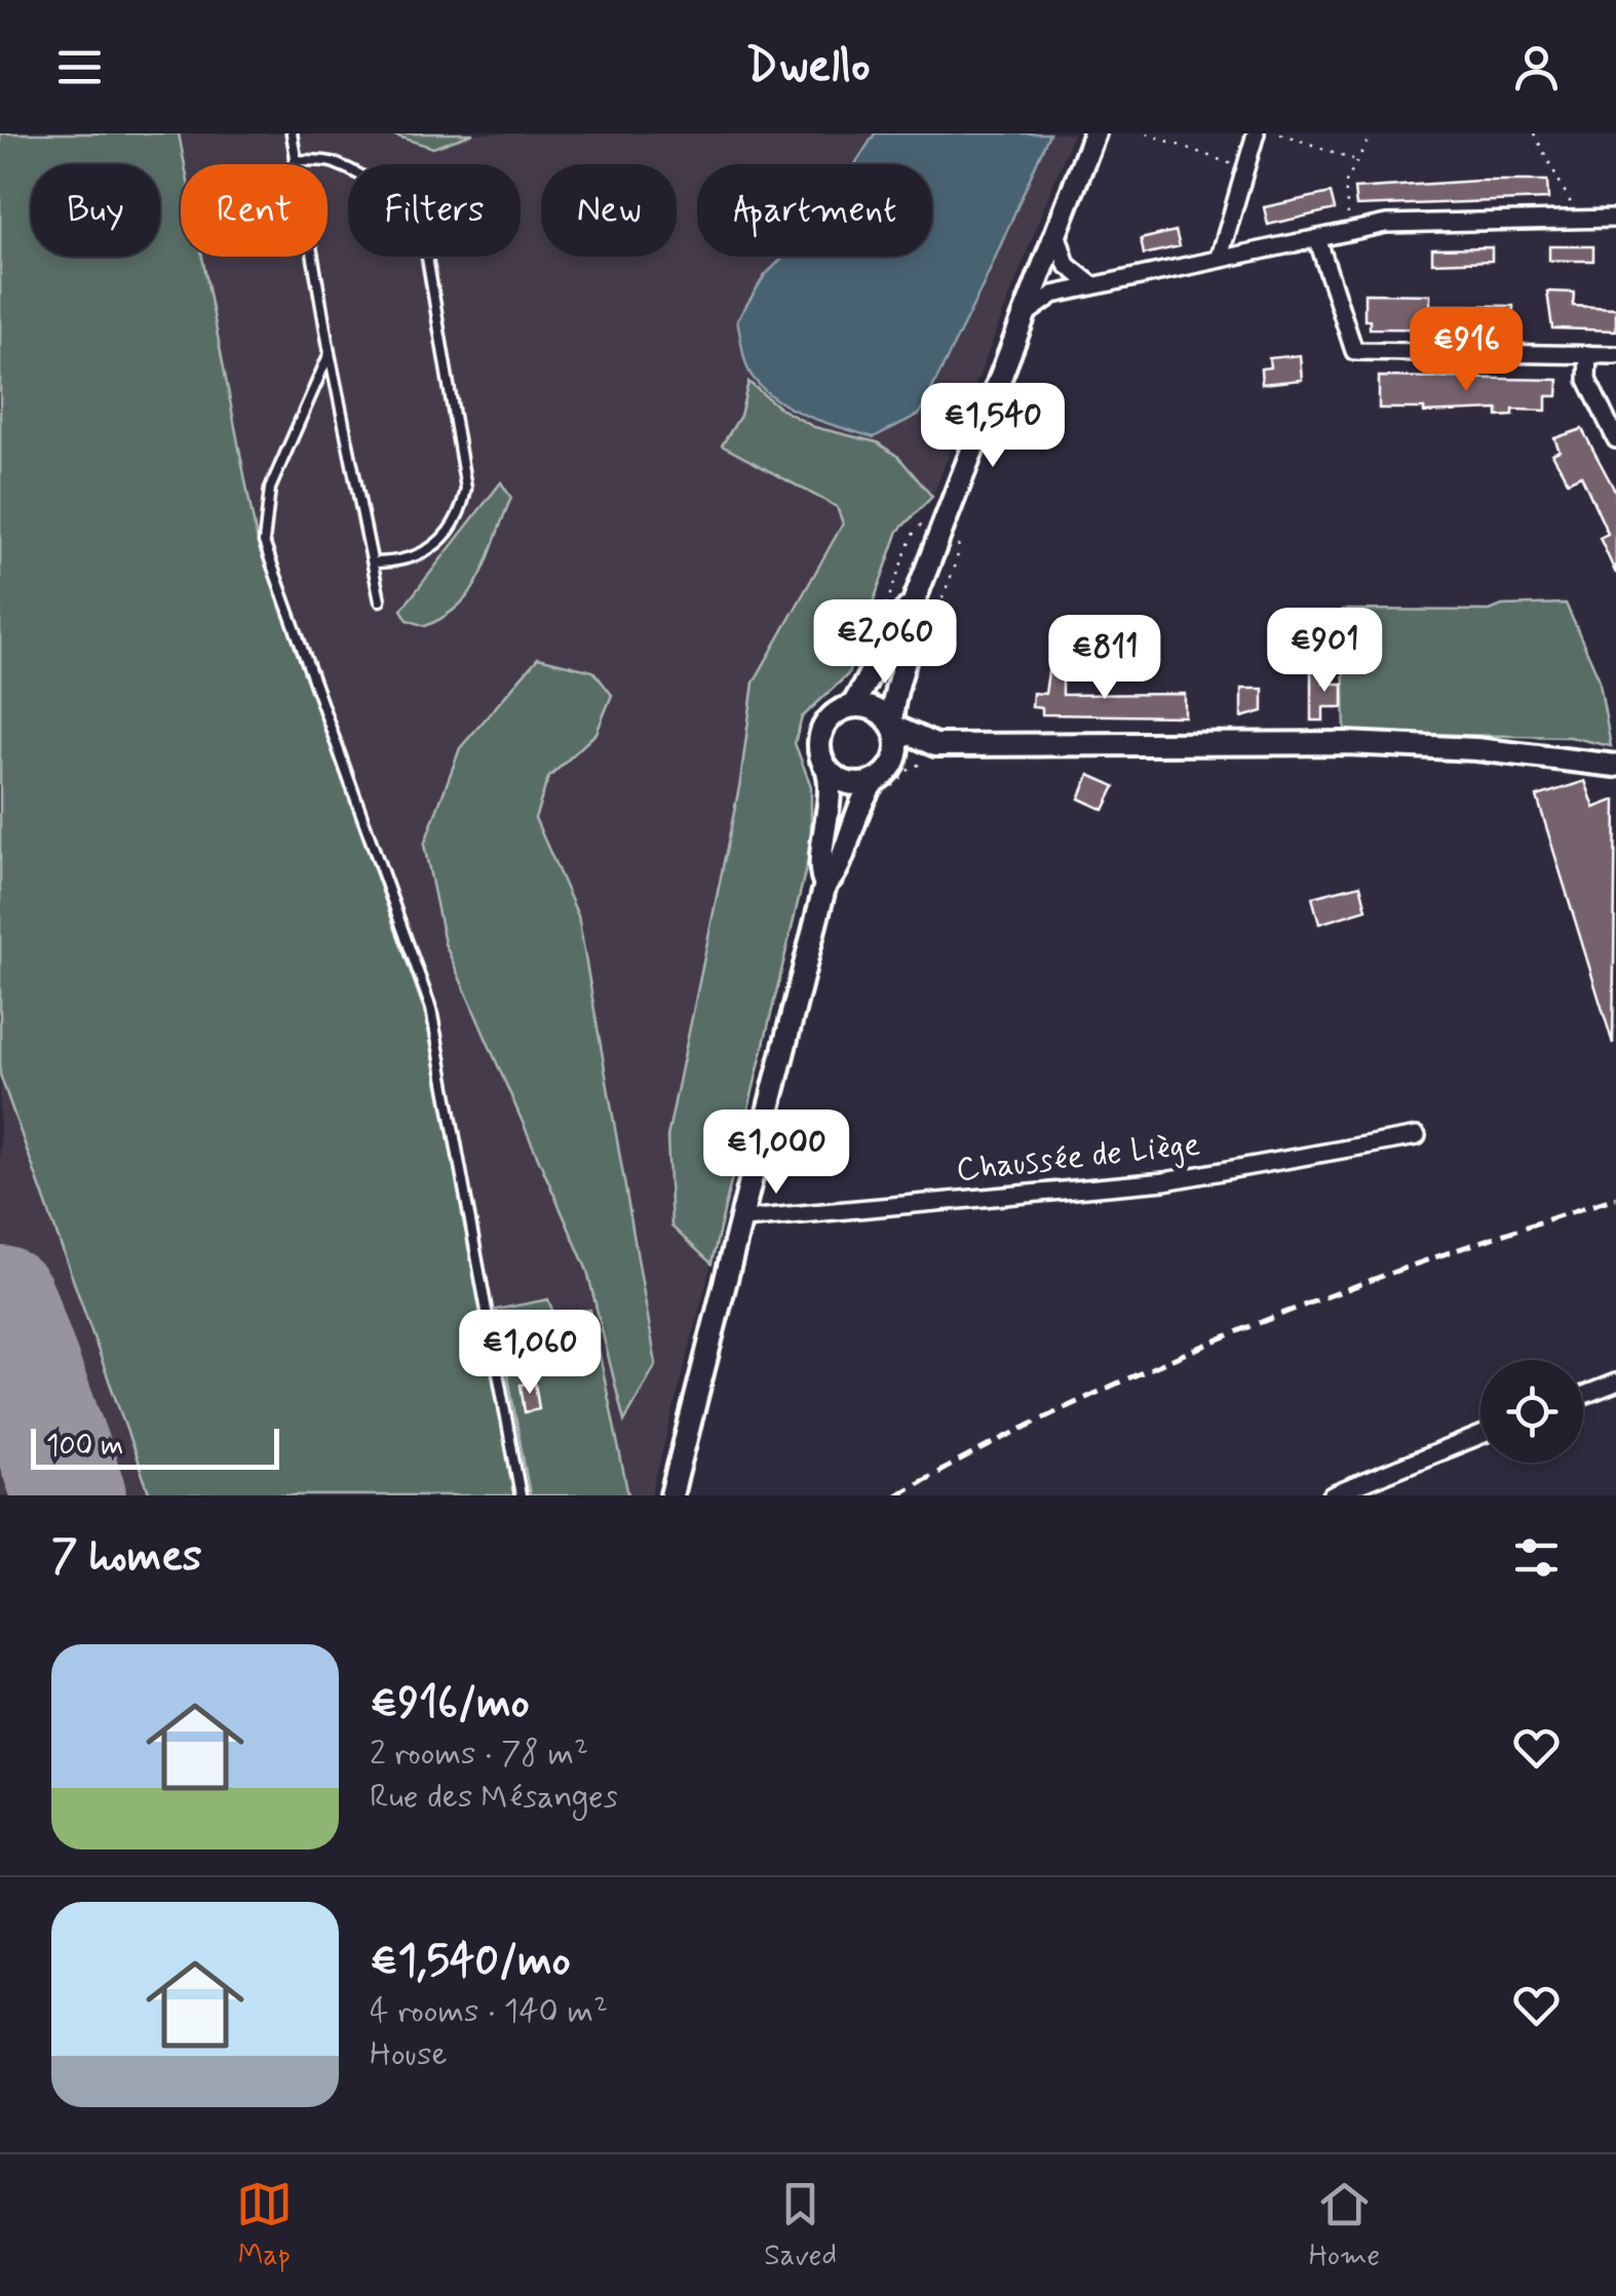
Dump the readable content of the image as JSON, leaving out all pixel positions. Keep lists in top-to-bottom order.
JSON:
{
  "streets": {
    "street": ["Chaussée de Liège"]
  },
  "scale_bar": "100 m",
  "page": {
    "header": "Dwello",
    "chip": [
      "Buy",
      "Rent",
      "Filters",
      "New",
      "Apartment"
    ],
    "price": [
      "€916",
      "€1,540",
      "€2,060",
      "€901",
      "€811",
      "€1,000",
      "€1,060"
    ],
    "scale": "100 m",
    "heading": "7 homes",
    "list": [
      {
        "name": "€916/mo",
        "note": "2 rooms · 78 m² · Rue des Mésanges"
      },
      {
        "name": "€1,540/mo",
        "note": "4 rooms · 140 m² · House"
      }
    ],
    "tabs": ["Map", "Saved", "Home"]
  }
}
